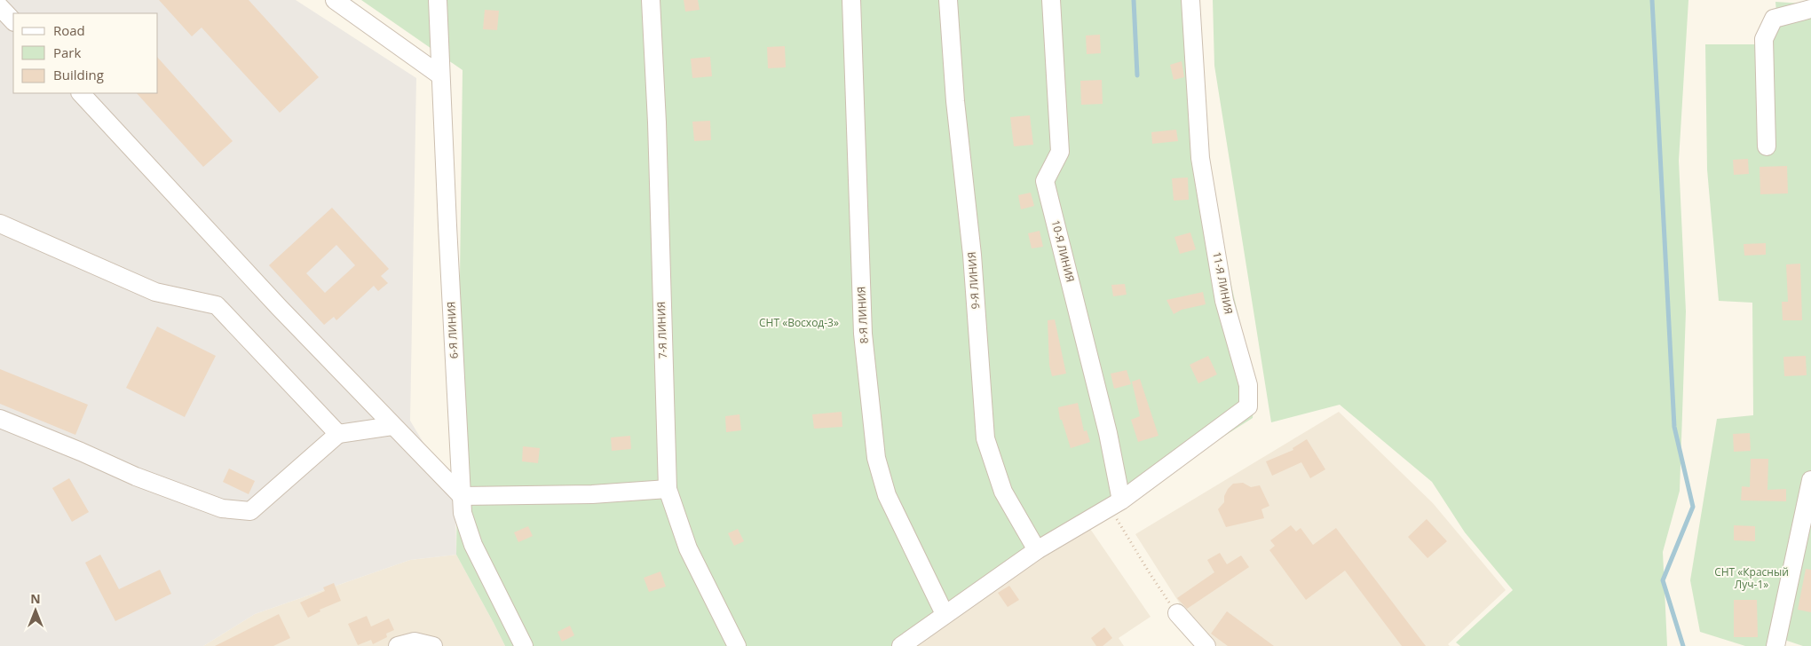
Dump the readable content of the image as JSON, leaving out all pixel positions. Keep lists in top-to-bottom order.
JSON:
{
  "streets": {
    "street": [
      "10-Я ЛИНИЯ",
      "9-Я ЛИНИЯ",
      "11-Я ЛИНИЯ",
      "8-Я ЛИНИЯ",
      "6-Я ЛИНИЯ",
      "7-Я ЛИНИЯ"
    ]
  },
  "crossings": [
    ["10-Я ЛИНИЯ", "11-Я ЛИНИЯ"]
  ],
  "parks": ["СНТ «Восход-3»", "СНТ «Красный Луч-1»"],
  "legend": ["Road", "Park", "Building"],
  "north": "top"
}
